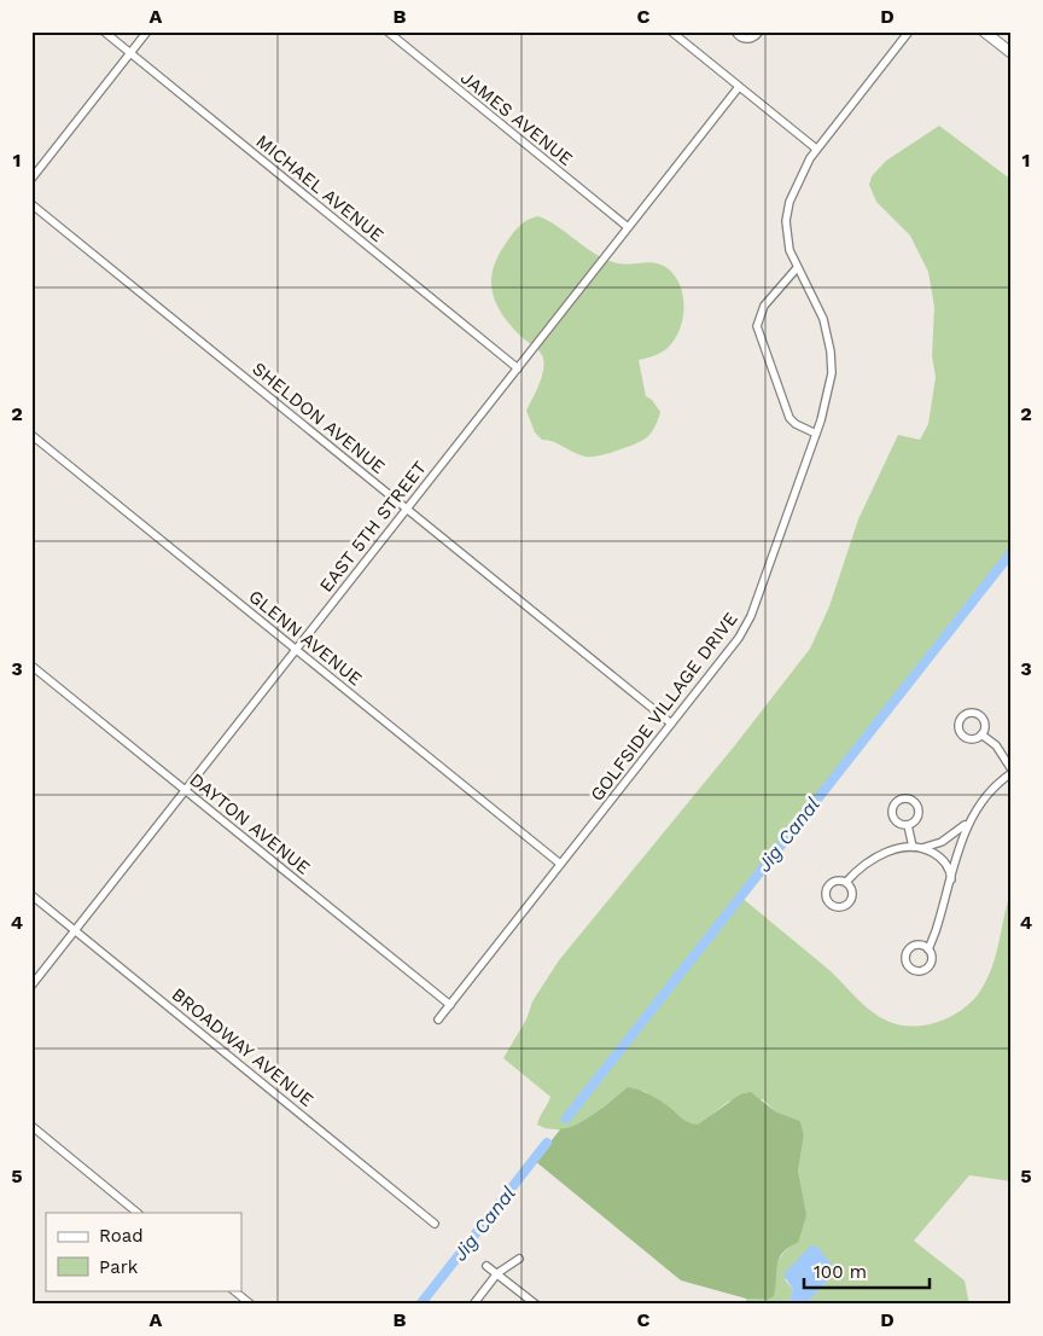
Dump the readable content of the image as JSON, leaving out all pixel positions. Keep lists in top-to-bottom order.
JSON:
{
  "streets": {
    "street": [
      "JAMES AVENUE",
      "MICHAEL AVENUE",
      "SHELDON AVENUE",
      "EAST 5TH STREET",
      "GLENN AVENUE",
      "GOLFSIDE VILLAGE DRIVE",
      "DAYTON AVENUE",
      "BROADWAY AVENUE"
    ]
  },
  "crossings": [
    ["JAMES AVENUE", "EAST 5TH STREET"],
    ["MICHAEL AVENUE", "EAST 5TH STREET"],
    ["SHELDON AVENUE", "EAST 5TH STREET"],
    ["SHELDON AVENUE", "GOLFSIDE VILLAGE DRIVE"],
    ["EAST 5TH STREET", "GLENN AVENUE"],
    ["EAST 5TH STREET", "DAYTON AVENUE"],
    ["EAST 5TH STREET", "BROADWAY AVENUE"],
    ["GLENN AVENUE", "GOLFSIDE VILLAGE DRIVE"],
    ["GOLFSIDE VILLAGE DRIVE", "DAYTON AVENUE"]
  ],
  "water": ["Jig Canal"],
  "legend": ["Road", "Park"],
  "scale_bar": "100 m",
  "grid": {
    "columns": [
      "A",
      "B",
      "C",
      "D"
    ],
    "rows": [
      "1",
      "2",
      "3",
      "4",
      "5"
    ]
  }
}
